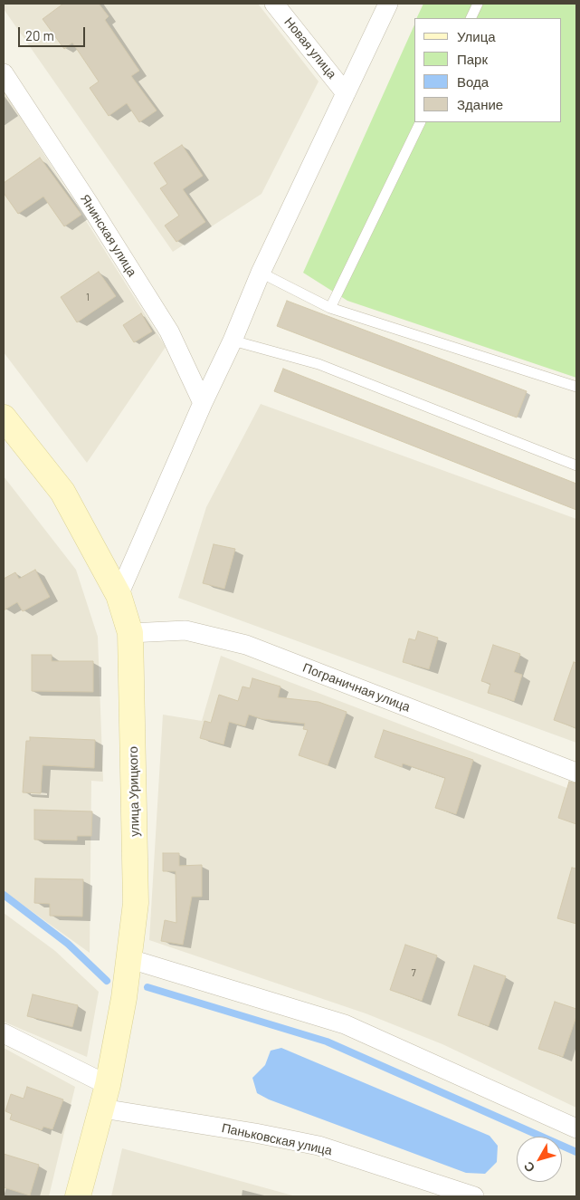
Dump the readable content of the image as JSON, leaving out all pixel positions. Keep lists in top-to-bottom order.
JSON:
{
  "streets": {
    "main road": ["улица Урицкого"],
    "street": [
      "Новая улица",
      "Янинская улица",
      "Пограничная улица",
      "Паньковская улица"
    ]
  },
  "crossings": [
    ["Пограничная улица", "улица Урицкого"],
    ["улица Урицкого", "Паньковская улица"]
  ],
  "house_numbers": ["1", "7"],
  "legend": [
    "Улица",
    "Парк",
    "Вода",
    "Здание"
  ],
  "scale_bar": "20 m",
  "north": "bottom left"
}
